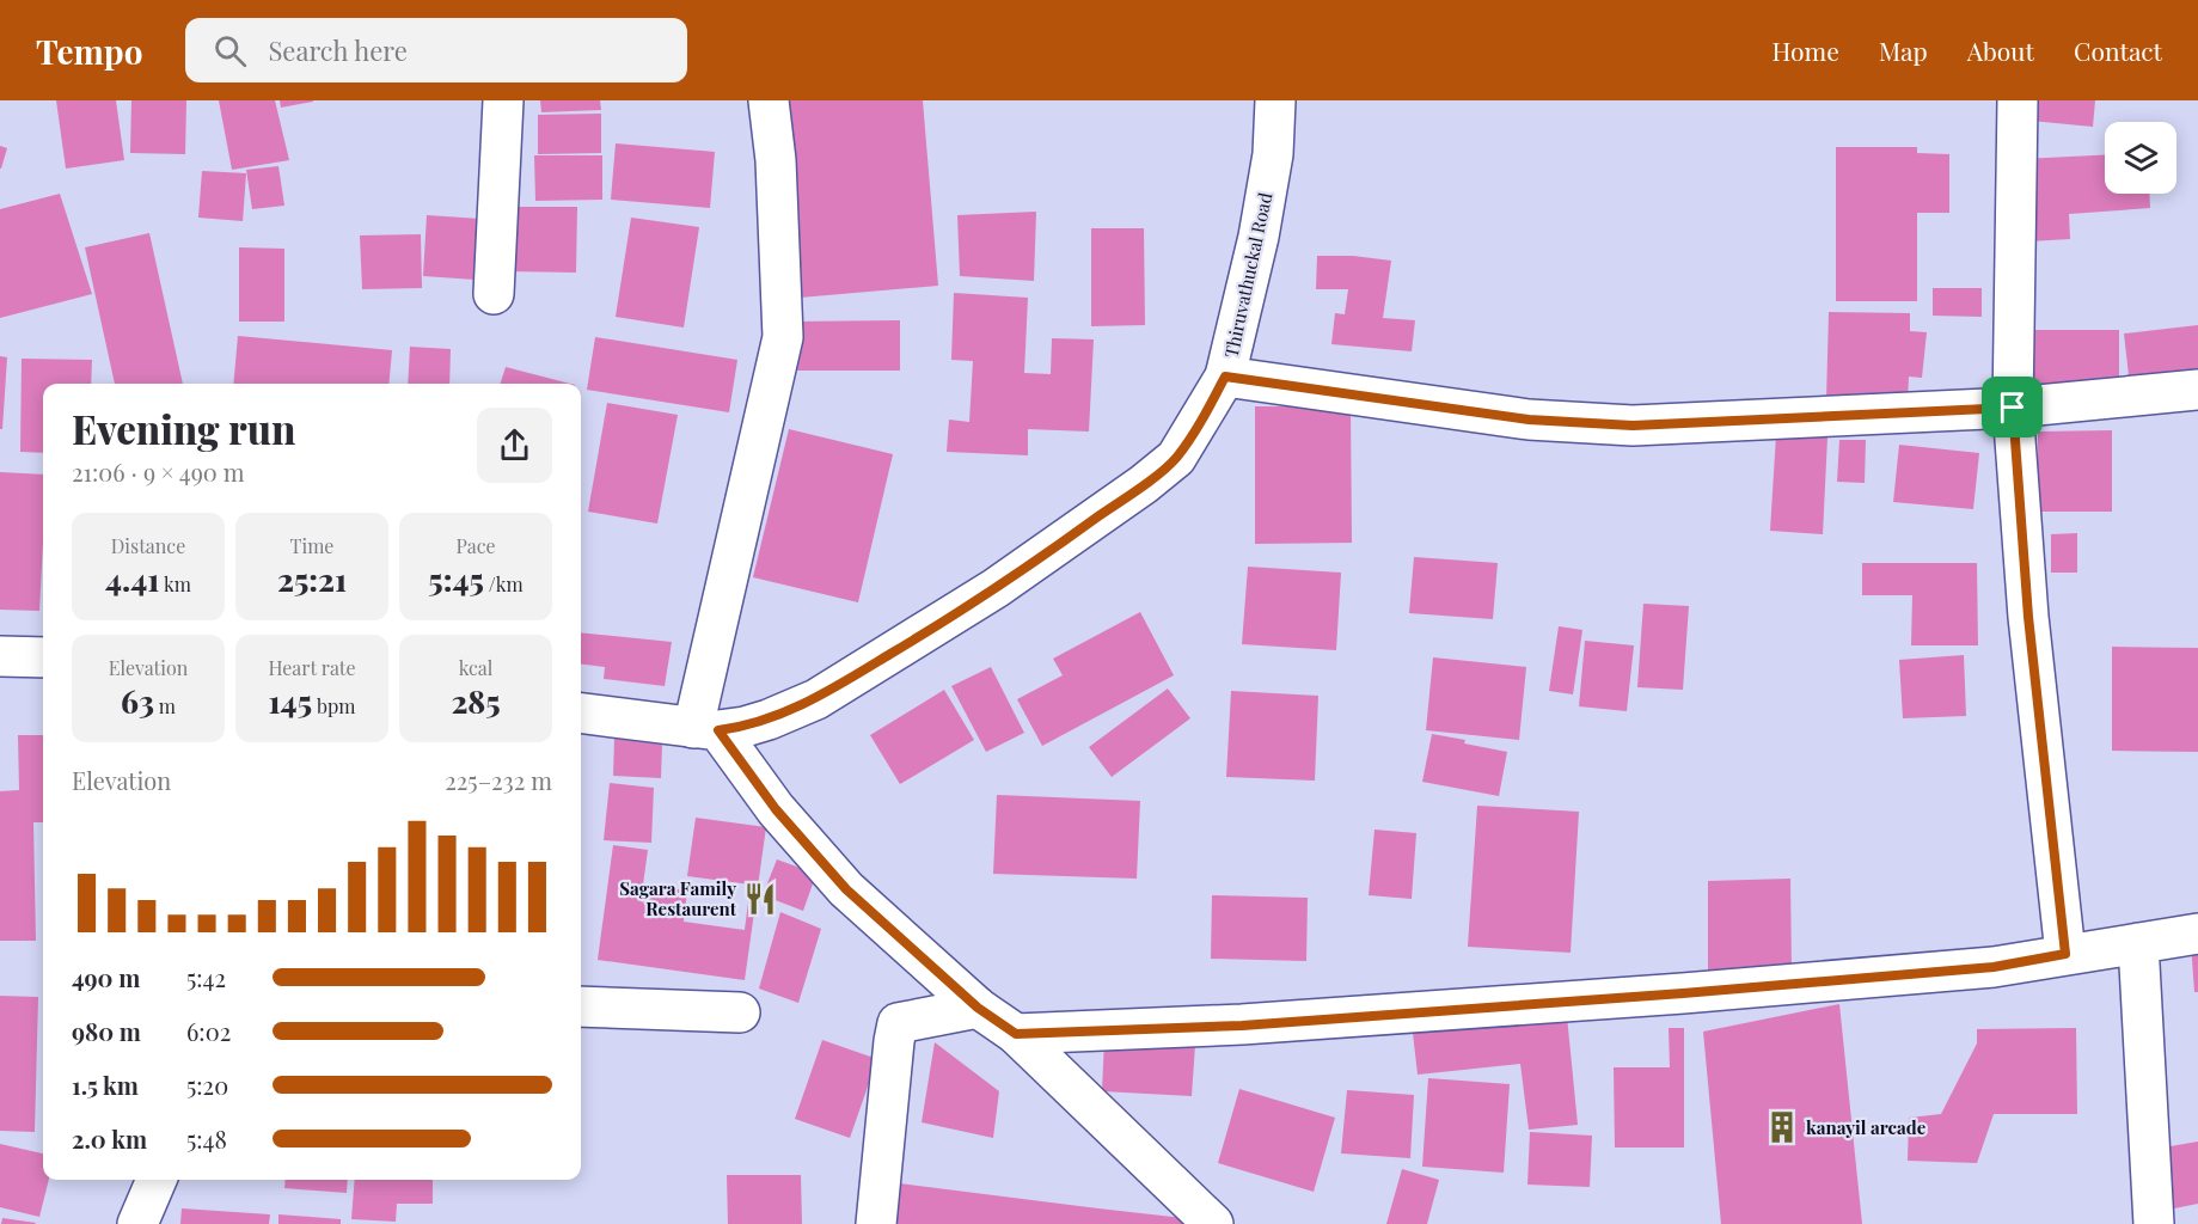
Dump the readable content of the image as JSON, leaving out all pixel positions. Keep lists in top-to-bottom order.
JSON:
{
  "streets": {
    "street": ["Thiruvathuckal Road"]
  },
  "places": {
    "restaurant": ["Sagara Family Restaurent"],
    "building": ["kanayil arcade"]
  },
  "page": {
    "header": "Tempo",
    "search": "Search here",
    "nav": [
      "Home",
      "Map",
      "About",
      "Contact"
    ],
    "heading": ["Evening run", "21:06 · 9 × 490 m"],
    "stats": [
      ["Distance", "4.41 km"],
      ["Time", "25:21"],
      ["Pace", "5:45 /km"],
      ["Elevation", "63 m"],
      ["Heart rate", "145 bpm"],
      ["kcal", "285"]
    ],
    "chart": ["Elevation", "225–232 m"],
    "list": [
      {
        "name": "490 m",
        "note": "5:42"
      },
      {
        "name": "980 m",
        "note": "6:02"
      },
      {
        "name": "1.5 km",
        "note": "5:20"
      },
      {
        "name": "2.0 km",
        "note": "5:48"
      }
    ]
  }
}
